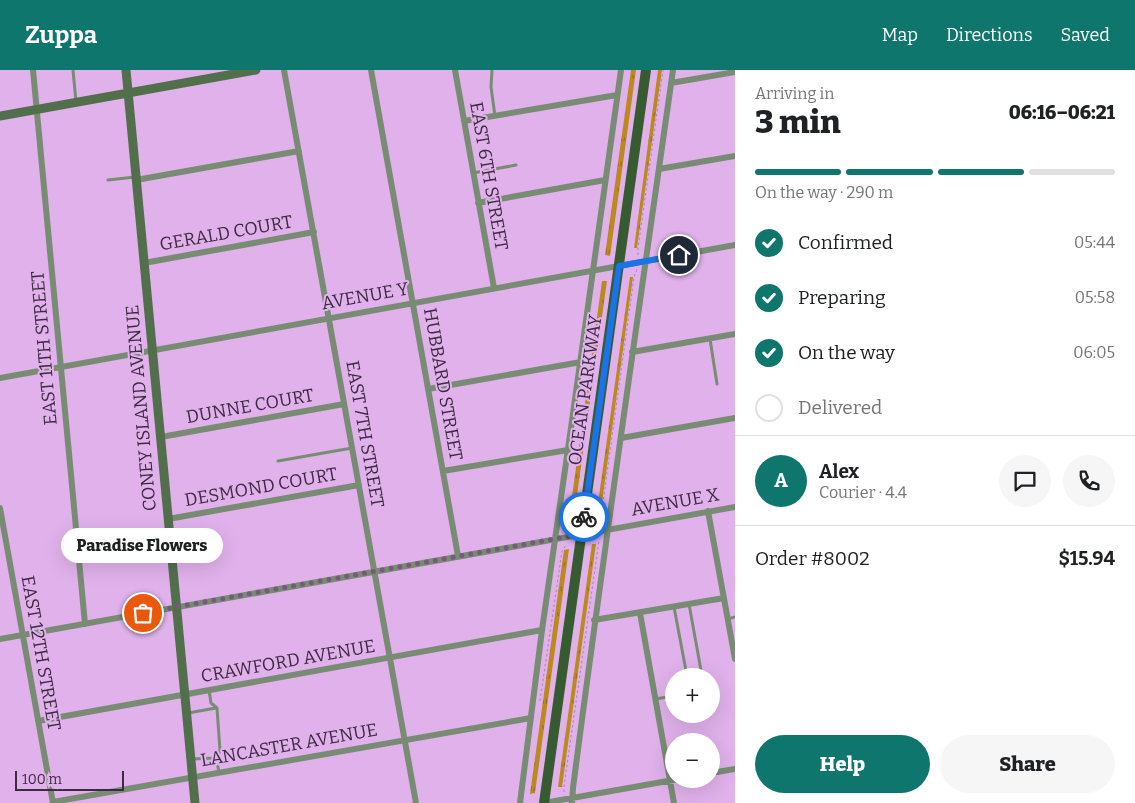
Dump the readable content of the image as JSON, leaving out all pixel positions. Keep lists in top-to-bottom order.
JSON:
{
  "streets": {
    "main road": ["OCEAN PARKWAY", "CONEY ISLAND AVENUE"],
    "street": [
      "EAST 6TH STREET",
      "GERALD COURT",
      "AVENUE Y",
      "EAST 11TH STREET",
      "HUBBARD STREET",
      "DUNNE COURT",
      "EAST 7TH STREET",
      "DESMOND COURT",
      "AVENUE X",
      "EAST 12TH STREET",
      "CRAWFORD AVENUE",
      "LANCASTER AVENUE"
    ]
  },
  "crossings": [
    ["EAST 6TH STREET", "AVENUE Y"],
    ["GERALD COURT", "CONEY ISLAND AVENUE"],
    ["GERALD COURT", "EAST 7TH STREET"],
    ["AVENUE Y", "EAST 11TH STREET"],
    ["AVENUE Y", "HUBBARD STREET"],
    ["AVENUE Y", "OCEAN PARKWAY"],
    ["AVENUE Y", "CONEY ISLAND AVENUE"],
    ["AVENUE Y", "EAST 7TH STREET"],
    ["EAST 11TH STREET", "AVENUE X"],
    ["HUBBARD STREET", "AVENUE X"],
    ["OCEAN PARKWAY", "AVENUE X"],
    ["OCEAN PARKWAY", "CRAWFORD AVENUE"],
    ["OCEAN PARKWAY", "LANCASTER AVENUE"],
    ["DUNNE COURT", "CONEY ISLAND AVENUE"],
    ["DUNNE COURT", "EAST 7TH STREET"],
    ["CONEY ISLAND AVENUE", "DESMOND COURT"],
    ["CONEY ISLAND AVENUE", "AVENUE X"],
    ["CONEY ISLAND AVENUE", "CRAWFORD AVENUE"],
    ["CONEY ISLAND AVENUE", "LANCASTER AVENUE"],
    ["EAST 7TH STREET", "DESMOND COURT"],
    ["EAST 7TH STREET", "AVENUE X"],
    ["EAST 7TH STREET", "CRAWFORD AVENUE"],
    ["EAST 7TH STREET", "LANCASTER AVENUE"],
    ["AVENUE X", "EAST 12TH STREET"],
    ["EAST 12TH STREET", "CRAWFORD AVENUE"],
    ["EAST 12TH STREET", "LANCASTER AVENUE"]
  ],
  "places": ["Paradise Flowers"],
  "scale_bar": "100 m",
  "page": {
    "header": "Zuppa",
    "nav": ["Map", "Directions", "Saved"],
    "heading": ["3 min", "Arriving in", "06:16–06:21"],
    "panel": [
      "Alex",
      "Courier · 4.4",
      "Order #8002",
      "$15.94"
    ],
    "bar": "On the way · 290 m",
    "list": [
      ["Confirmed", "05:44"],
      ["Preparing", "05:58"],
      ["On the way", "06:05"],
      "Delivered"
    ],
    "round": "A",
    "bubble": "Paradise Flowers",
    "map_buttons": ["+", "−"],
    "buttons": ["Help", "Share"],
    "scale": "100 m"
  }
}
